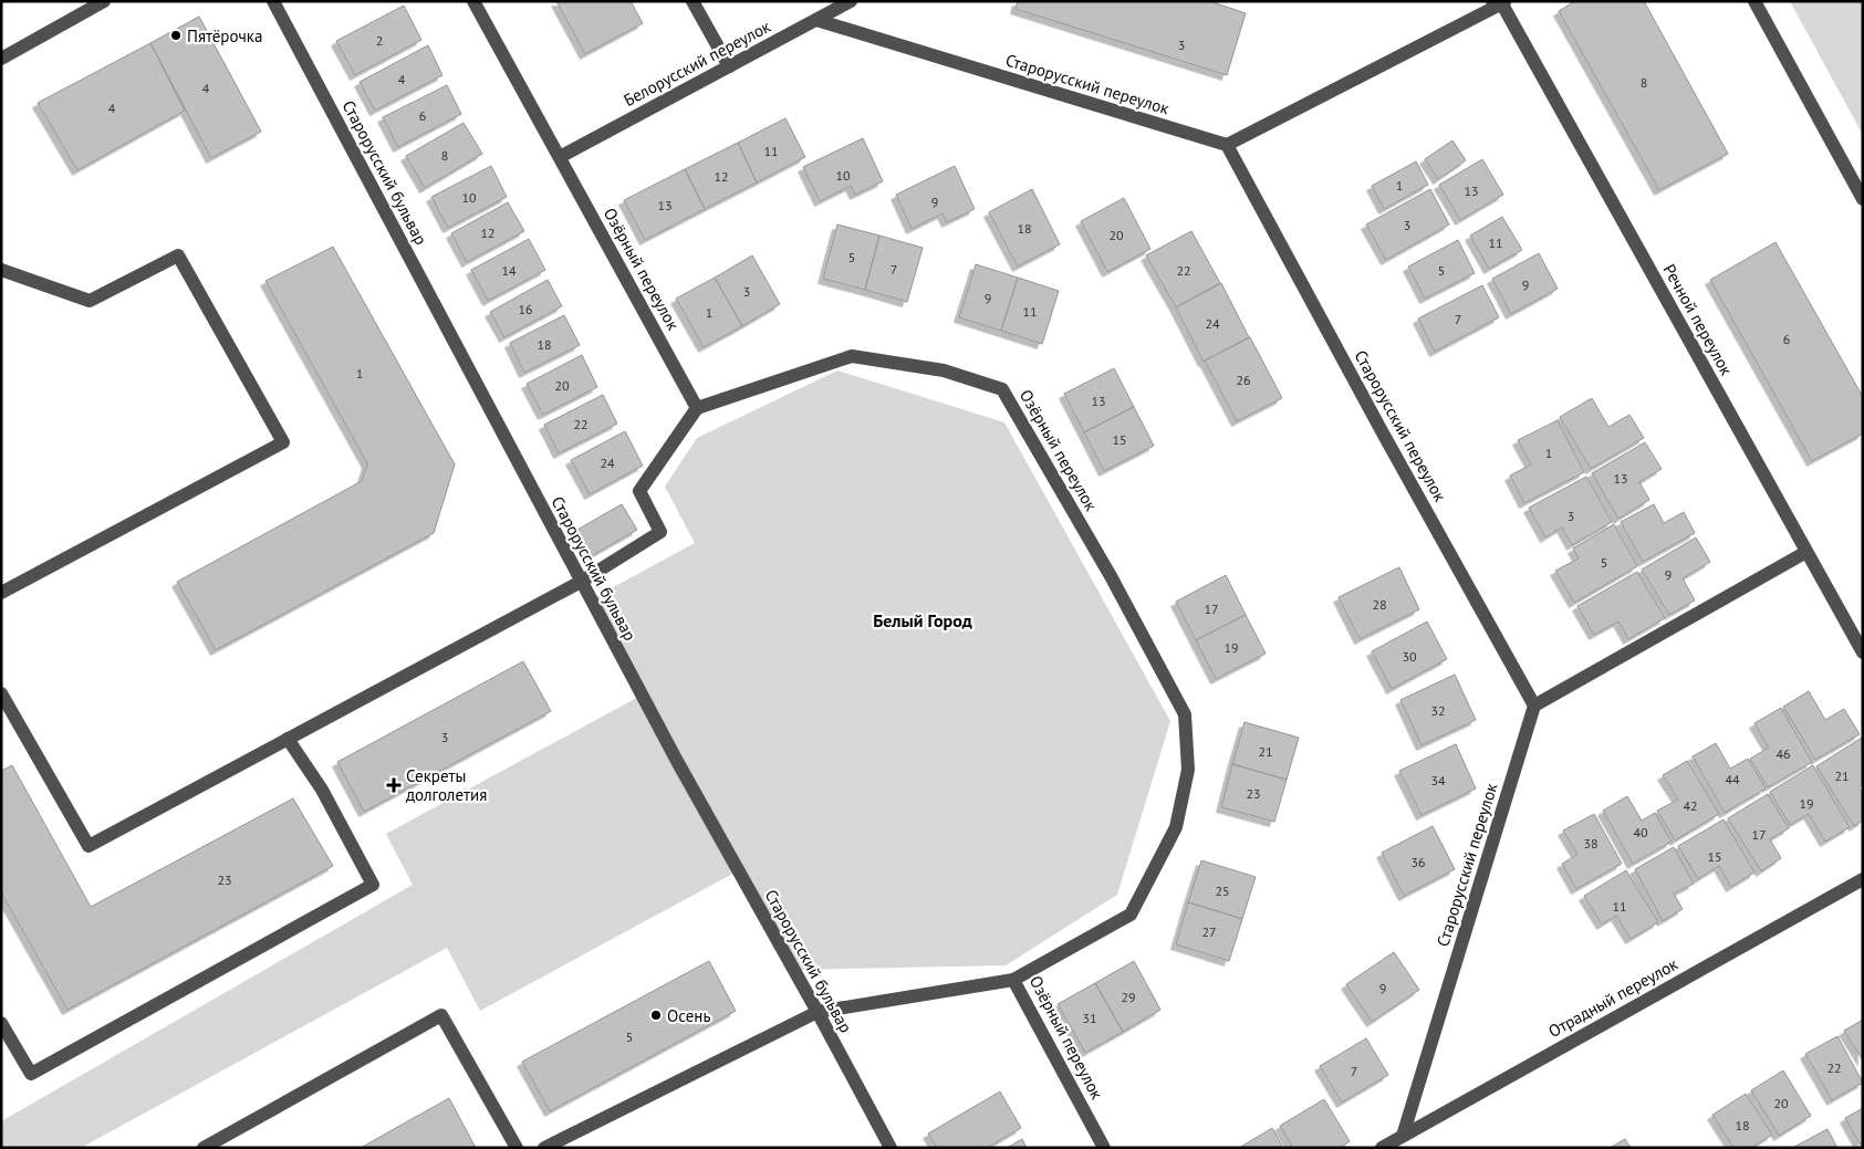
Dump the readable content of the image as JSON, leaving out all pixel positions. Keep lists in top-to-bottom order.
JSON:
{
  "streets": {
    "street": [
      "Белорусский переулок",
      "Старорусский переулок",
      "Старорусский бульвар",
      "Озёрный переулок",
      "Речной переулок",
      "Отрадный переулок"
    ]
  },
  "crossings": [
    ["Белорусский переулок", "Старорусский переулок"],
    ["Белорусский переулок", "Озёрный переулок"],
    ["Старорусский переулок", "Отрадный переулок"]
  ],
  "districts": ["Белый Город"],
  "places": {
    "other": ["Пятёрочка", "Осень"],
    "health": ["Секреты долголетия"]
  },
  "house_numbers": [
    "2",
    "3",
    "4",
    "8",
    "4",
    "4",
    "6",
    "11",
    "8",
    "10",
    "12",
    "1",
    "13",
    "10",
    "9",
    "13",
    "3",
    "18",
    "12",
    "20",
    "11",
    "5",
    "7",
    "14",
    "22",
    "5",
    "9",
    "3",
    "9",
    "16",
    "11",
    "1",
    "7",
    "24",
    "6",
    "18",
    "1",
    "26",
    "20",
    "13",
    "22",
    "15",
    "1",
    "24",
    "13",
    "3",
    "5",
    "9",
    "28",
    "17",
    "19",
    "30",
    "32",
    "3",
    "21",
    "46",
    "21",
    "44",
    "34",
    "23",
    "19",
    "42",
    "40",
    "17",
    "38",
    "15",
    "36",
    "23",
    "25",
    "11",
    "27",
    "9",
    "29",
    "31",
    "5",
    "22",
    "7",
    "20",
    "18"
  ]
}
